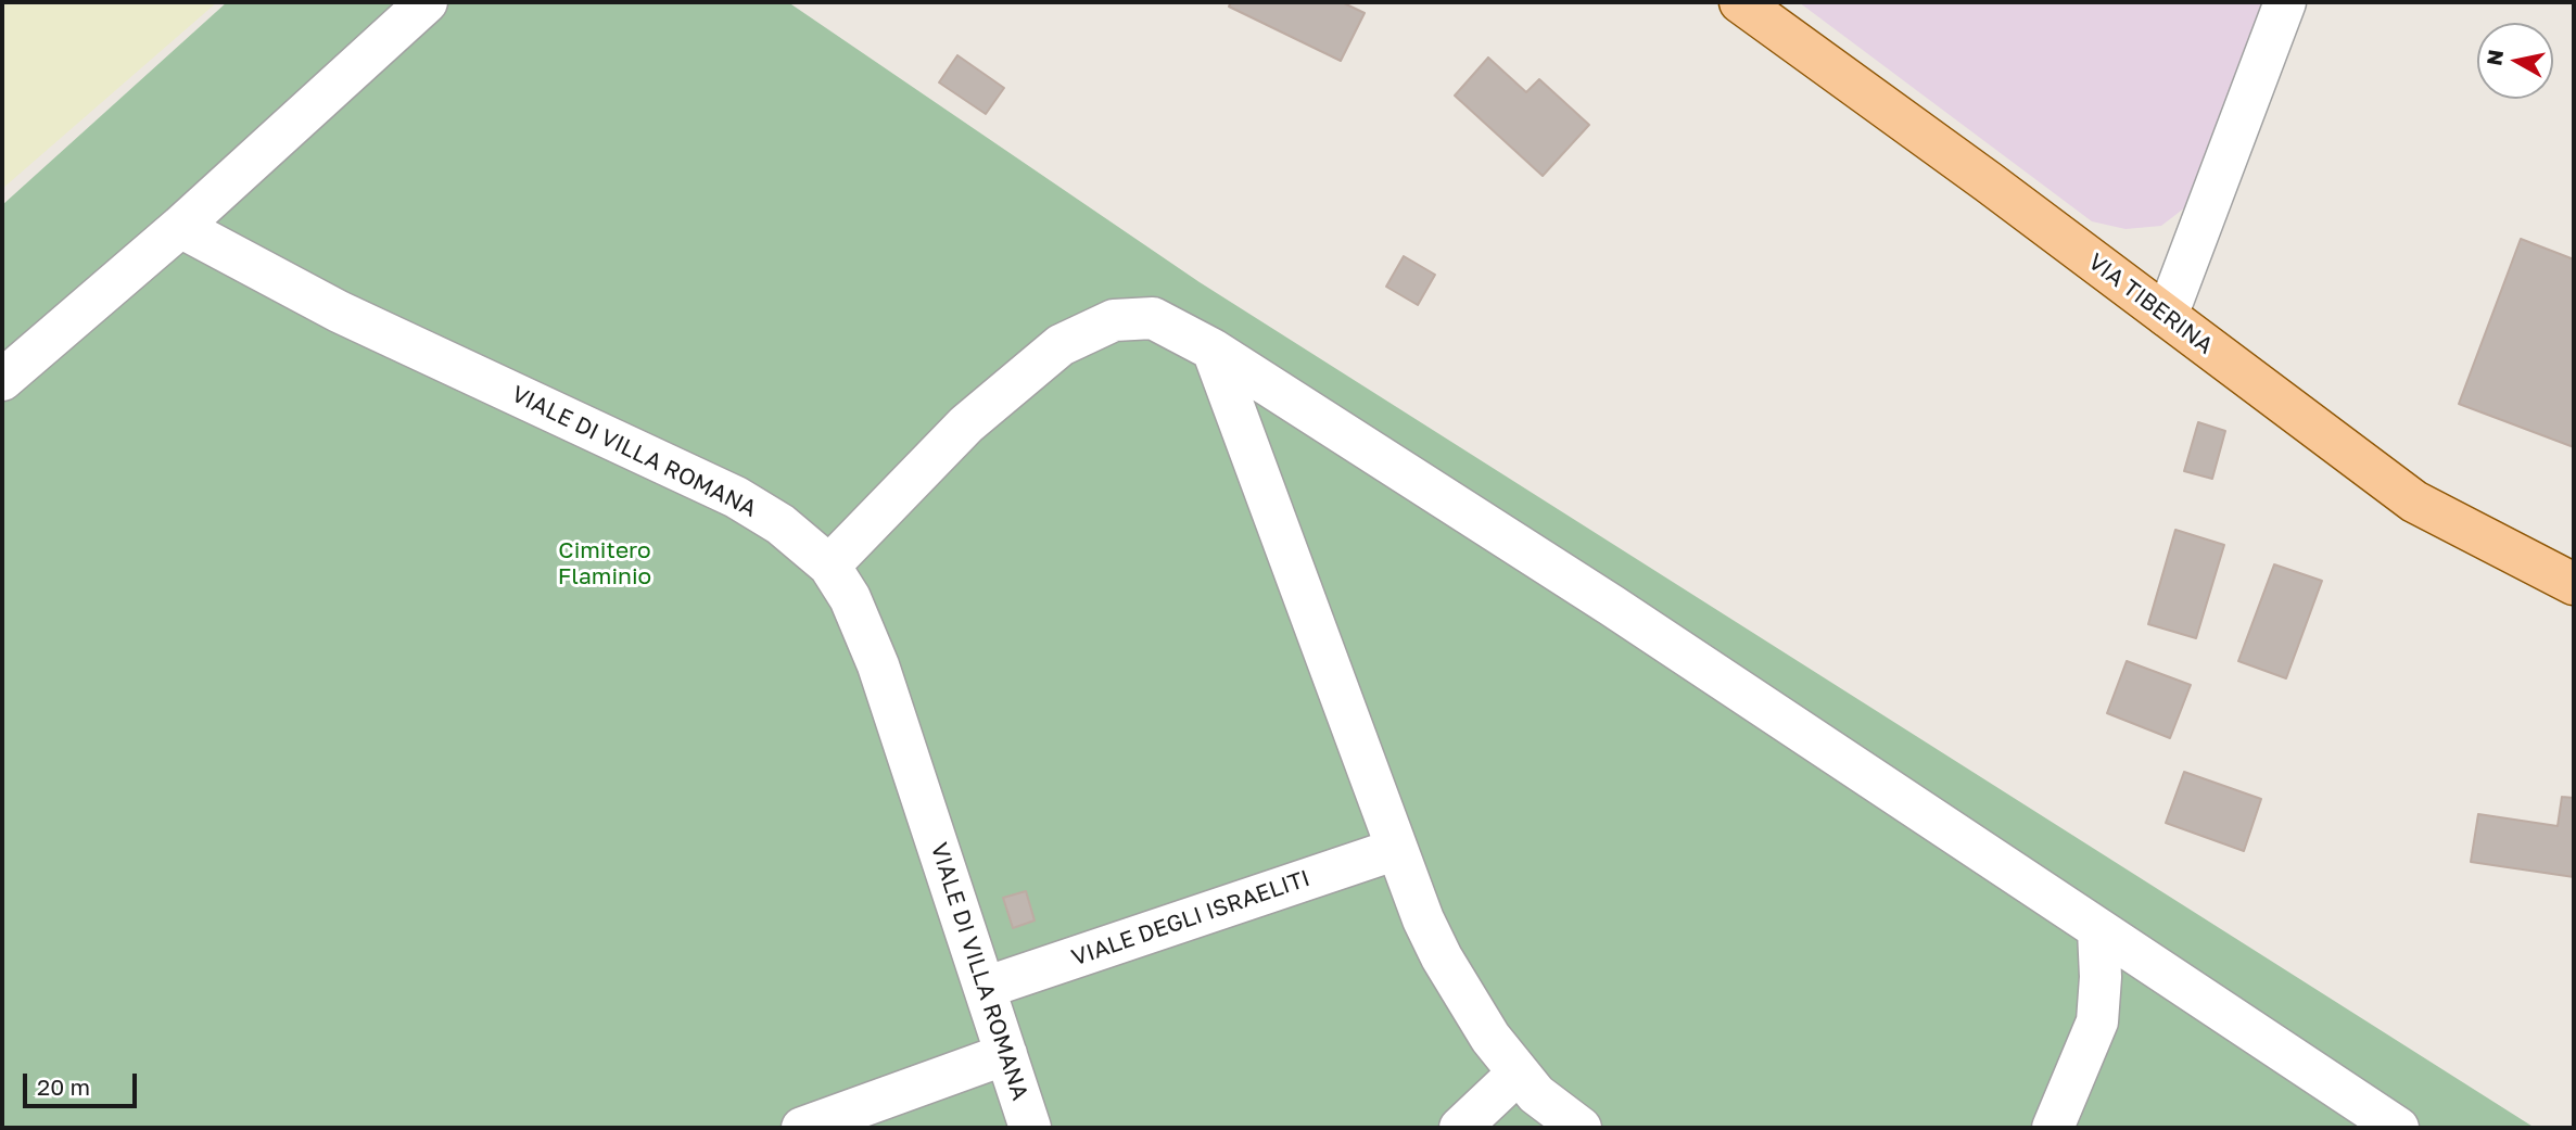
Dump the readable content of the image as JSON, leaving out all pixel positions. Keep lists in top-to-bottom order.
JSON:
{
  "streets": {
    "main road": ["VIA TIBERINA"],
    "lane": ["VIALE DI VILLA ROMANA", "VIALE DEGLI ISRAELITI"]
  },
  "crossings": [
    ["VIALE DI VILLA ROMANA", "VIALE DEGLI ISRAELITI"]
  ],
  "parks": ["Cimitero Flaminio"],
  "scale_bar": "20 m",
  "north": "left"
}
